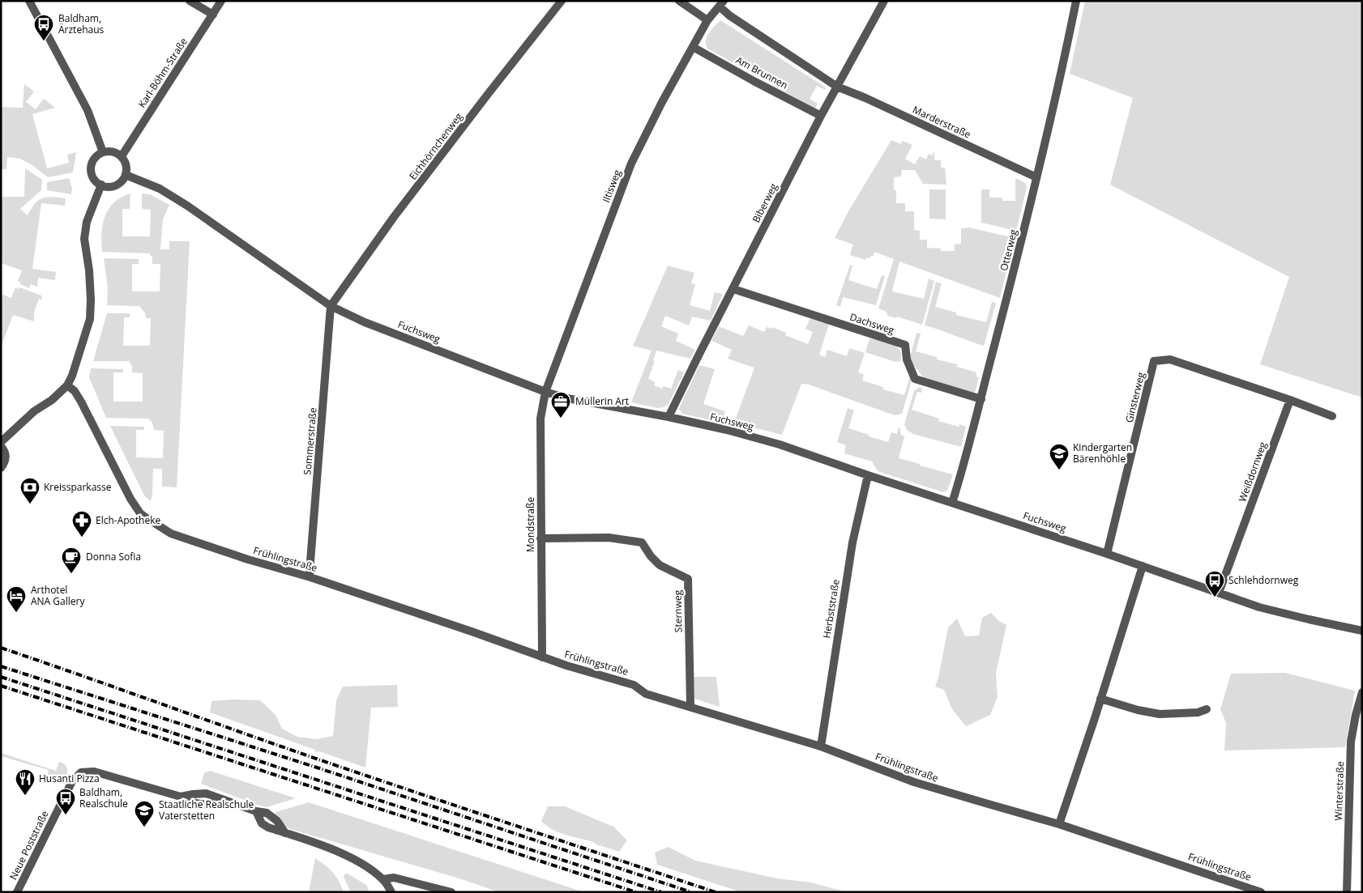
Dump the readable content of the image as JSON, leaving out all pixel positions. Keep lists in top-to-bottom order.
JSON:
{
  "streets": {
    "street": [
      "Karl-Böhm-Straße",
      "Am Brunnen",
      "Marderstraße",
      "Eichhörnchenweg",
      "Iltisweg",
      "Biberweg",
      "Otterweg",
      "Dachsweg",
      "Fuchsweg",
      "Ginsterweg",
      "Sommerstraße",
      "Weißdornweg",
      "Mondstraße",
      "Frühlingstraße",
      "Herbststraße",
      "Sternweg",
      "Winterstraße",
      "Neue Poststraße"
    ]
  },
  "crossings": [
    ["Karl-Böhm-Straße", "Fuchsweg"],
    ["Am Brunnen", "Iltisweg"],
    ["Am Brunnen", "Biberweg"],
    ["Marderstraße", "Biberweg"],
    ["Marderstraße", "Otterweg"],
    ["Eichhörnchenweg", "Fuchsweg"],
    ["Eichhörnchenweg", "Sommerstraße"],
    ["Iltisweg", "Fuchsweg"],
    ["Iltisweg", "Mondstraße"],
    ["Biberweg", "Dachsweg"],
    ["Biberweg", "Fuchsweg"],
    ["Otterweg", "Dachsweg"],
    ["Otterweg", "Fuchsweg"],
    ["Fuchsweg", "Ginsterweg"],
    ["Fuchsweg", "Sommerstraße"],
    ["Fuchsweg", "Weißdornweg"],
    ["Fuchsweg", "Mondstraße"],
    ["Fuchsweg", "Herbststraße"],
    ["Ginsterweg", "Weißdornweg"],
    ["Sommerstraße", "Frühlingstraße"],
    ["Mondstraße", "Frühlingstraße"],
    ["Mondstraße", "Sternweg"],
    ["Frühlingstraße", "Herbststraße"],
    ["Frühlingstraße", "Sternweg"]
  ],
  "places": {
    "bus stop": ["Baldham, Ärztehaus", "Schlehdornweg", "Baldham, Realschule"],
    "office": ["Müllerin Art"],
    "school or university": ["Kindergarten Bärenhöhle", "Staatliche Realschule Vaterstetten"],
    "bank": ["Kreissparkasse"],
    "pharmacy": ["Elch-Apotheke"],
    "cafe": ["Donna Sofia"],
    "hotel": ["Arthotel ANA Gallery"],
    "restaurant": ["Husanti Pizza"]
  }
}
